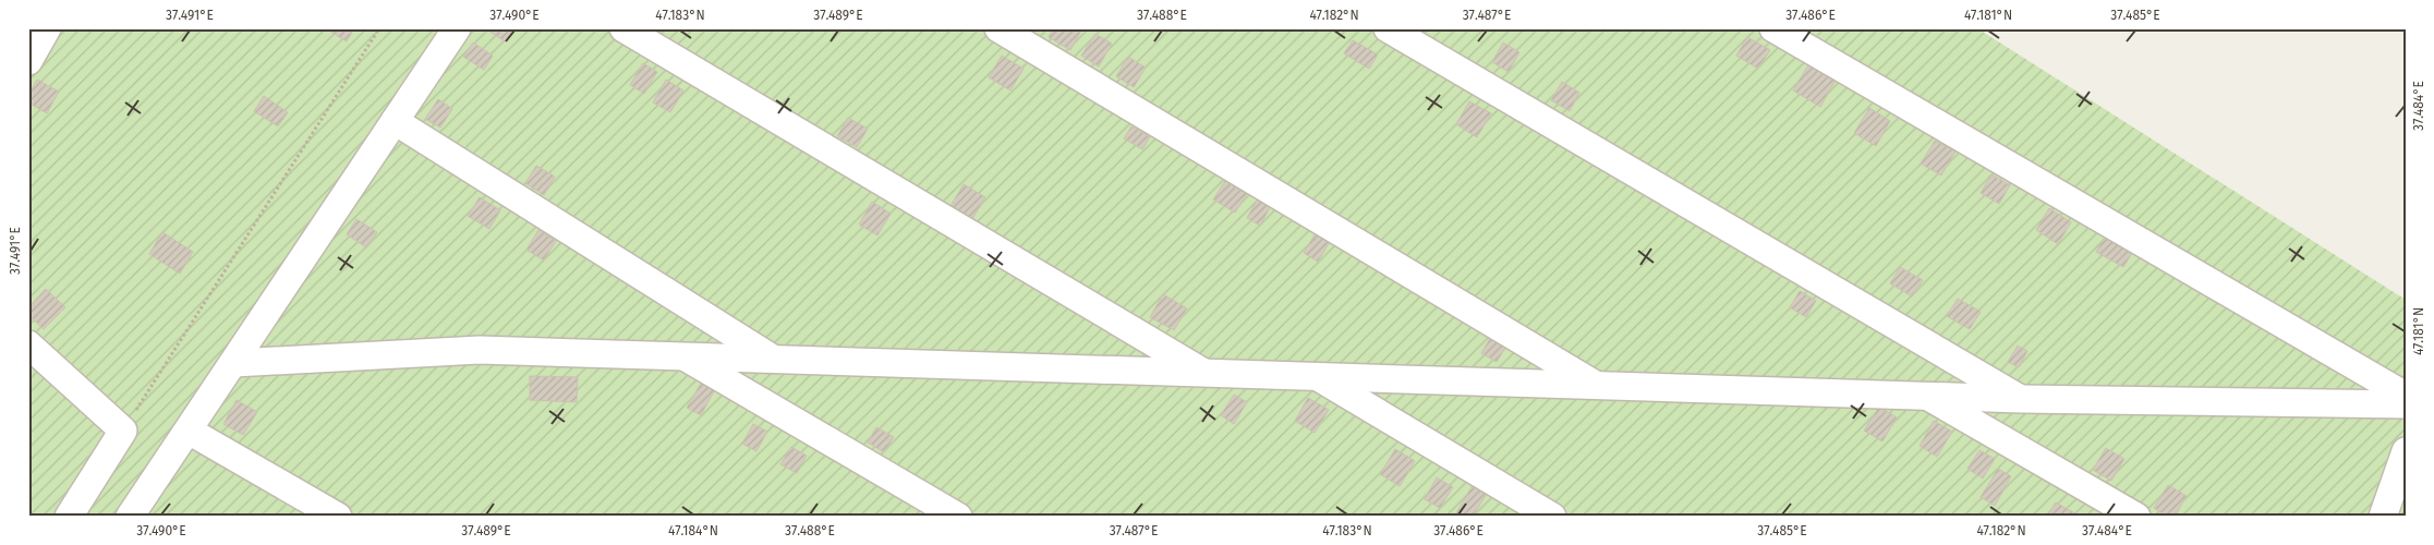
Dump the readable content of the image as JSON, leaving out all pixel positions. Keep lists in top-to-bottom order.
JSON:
{
  "coordinates": [
    "37.491°E",
    "37.490°E",
    "47.183°N",
    "37.489°E",
    "37.488°E",
    "47.182°N",
    "37.487°E",
    "37.486°E",
    "47.181°N",
    "37.485°E",
    "37.484°E",
    "47.184°N"
  ]
}
